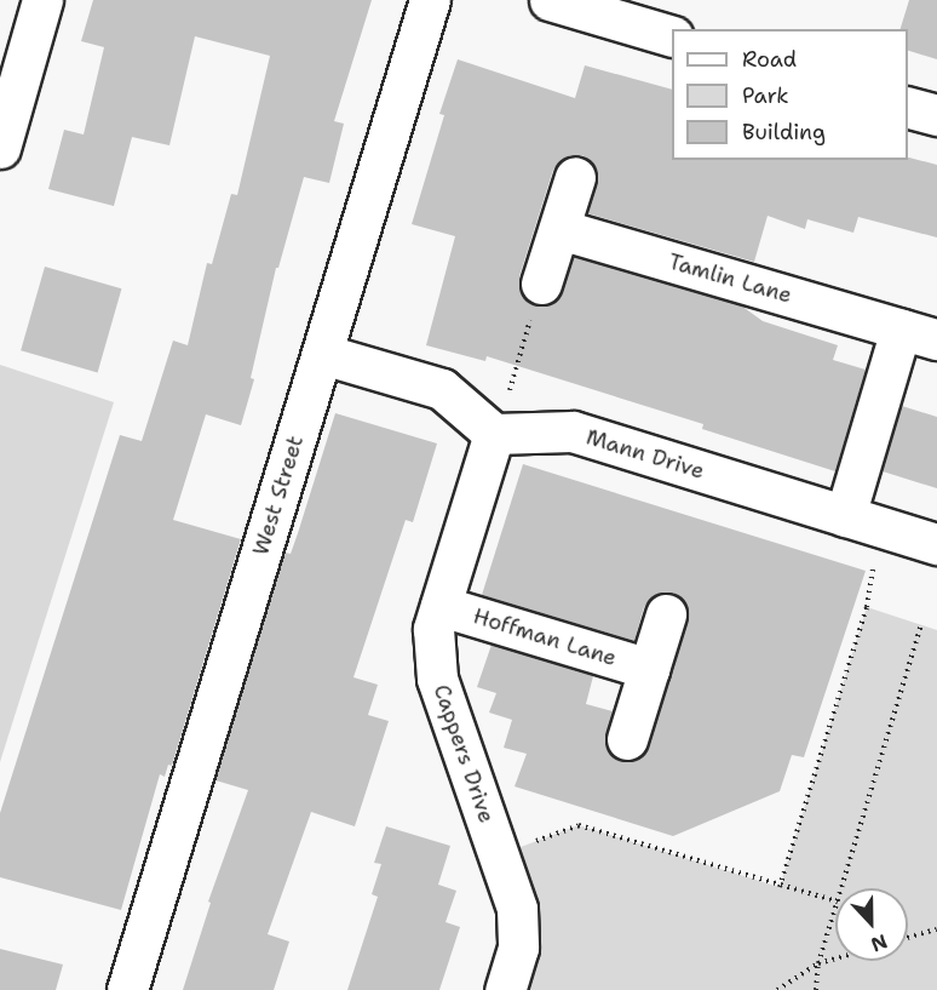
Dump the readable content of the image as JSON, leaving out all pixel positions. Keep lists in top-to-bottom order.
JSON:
{
  "streets": {
    "street": [
      "Tamlin Lane",
      "Mann Drive",
      "West Street",
      "Hoffman Lane",
      "Cappers Drive"
    ]
  },
  "crossings": [
    ["Tamlin Lane", "Mann Drive"],
    ["Mann Drive", "Cappers Drive"],
    ["Hoffman Lane", "Cappers Drive"]
  ],
  "legend": ["Road", "Park", "Building"],
  "north": "bottom"
}
